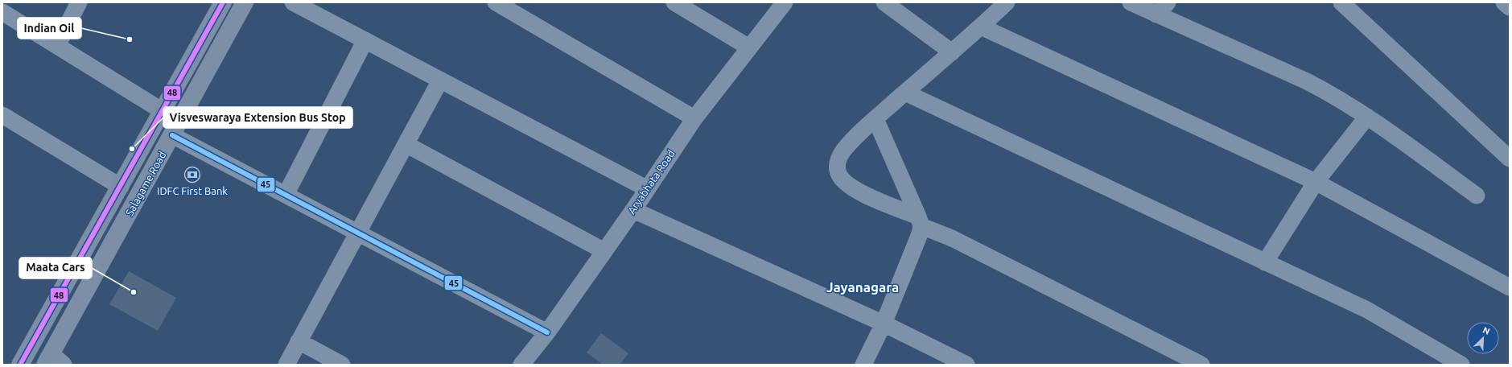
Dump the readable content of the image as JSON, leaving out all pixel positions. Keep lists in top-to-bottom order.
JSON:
{
  "streets": {
    "main road": ["Salagame Road"],
    "street": ["Aryabhata Road"]
  },
  "districts": ["Jayanagara"],
  "places": {
    "other": ["Indian Oil", "Visveswaraya Extension Bus Stop", "Maata Cars"],
    "bank": ["IDFC First Bank"]
  },
  "lines": ["transit line 48", "transit line 45"],
  "north": "top right"
}
